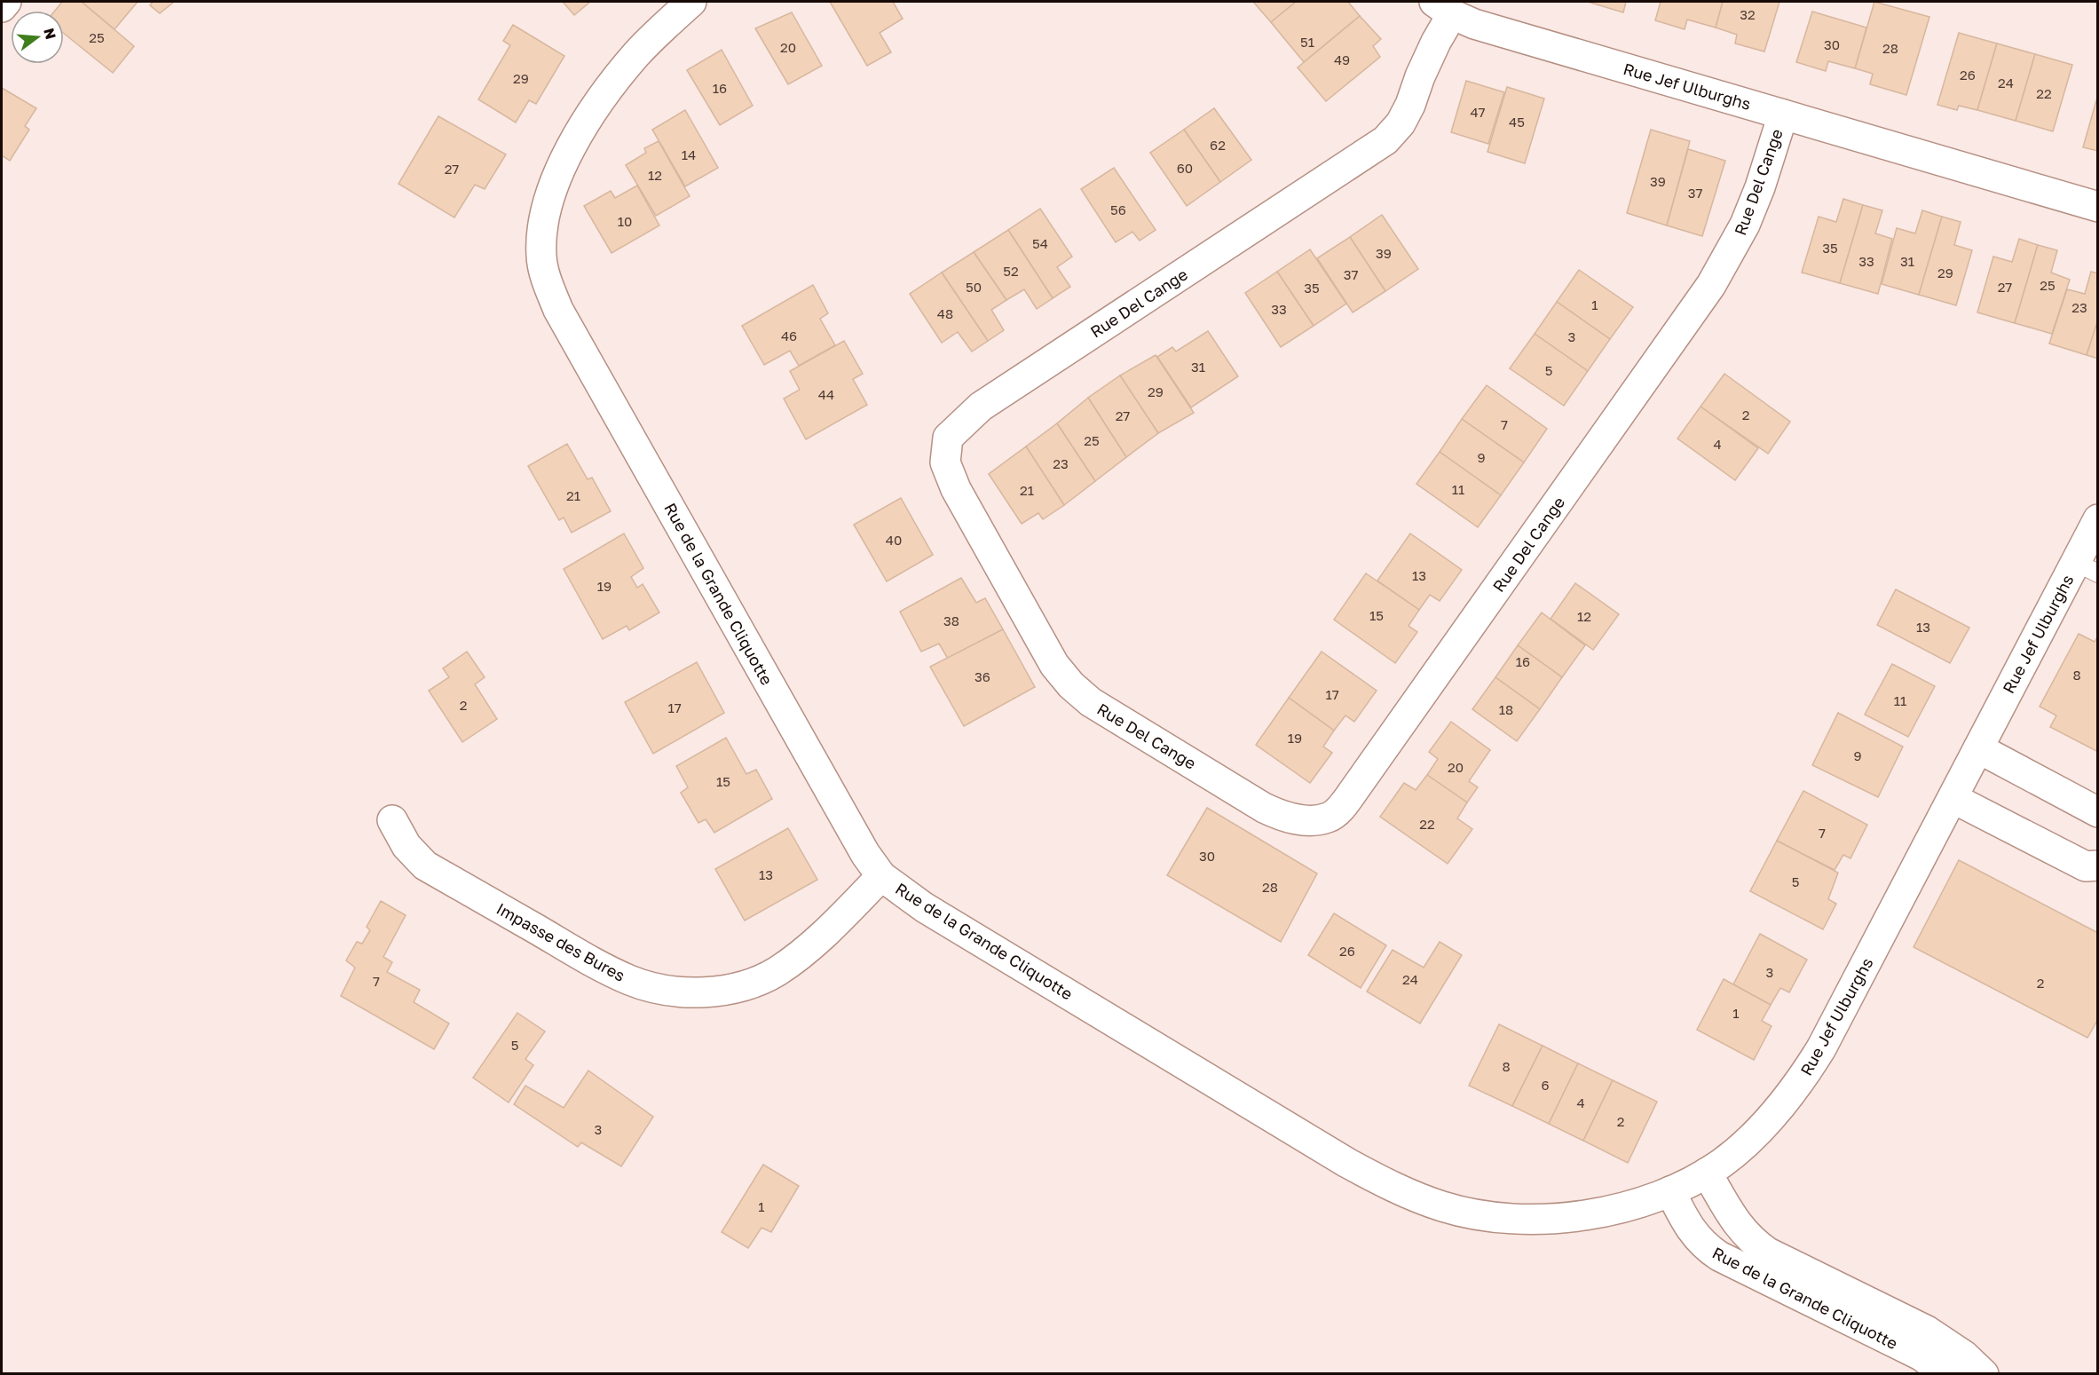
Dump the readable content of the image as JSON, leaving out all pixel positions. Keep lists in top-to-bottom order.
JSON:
{
  "streets": {
    "street": [
      "Rue Jef Ulburghs",
      "Rue Del Cange",
      "Rue de la Grande Cliquotte",
      "Impasse des Bures"
    ]
  },
  "crossings": [
    ["Rue Jef Ulburghs", "Rue Del Cange"],
    ["Rue Jef Ulburghs", "Rue de la Grande Cliquotte"],
    ["Rue de la Grande Cliquotte", "Impasse des Bures"]
  ],
  "house_numbers": [
    "32",
    "25",
    "51",
    "30",
    "20",
    "28",
    "49",
    "26",
    "29",
    "24",
    "16",
    "22",
    "47",
    "45",
    "62",
    "14",
    "60",
    "27",
    "12",
    "39",
    "37",
    "56",
    "10",
    "54",
    "35",
    "39",
    "33",
    "31",
    "52",
    "29",
    "37",
    "25",
    "50",
    "27",
    "35",
    "1",
    "23",
    "33",
    "48",
    "46",
    "3",
    "31",
    "5",
    "29",
    "44",
    "2",
    "27",
    "7",
    "25",
    "4",
    "9",
    "23",
    "11",
    "21",
    "21",
    "40",
    "13",
    "19",
    "15",
    "12",
    "38",
    "13",
    "16",
    "8",
    "36",
    "17",
    "11",
    "2",
    "17",
    "18",
    "19",
    "9",
    "20",
    "15",
    "22",
    "7",
    "30",
    "13",
    "5",
    "28",
    "26",
    "3",
    "24",
    "7",
    "2",
    "1",
    "5",
    "8",
    "6",
    "4",
    "2",
    "3",
    "1"
  ],
  "north": "right"
}
